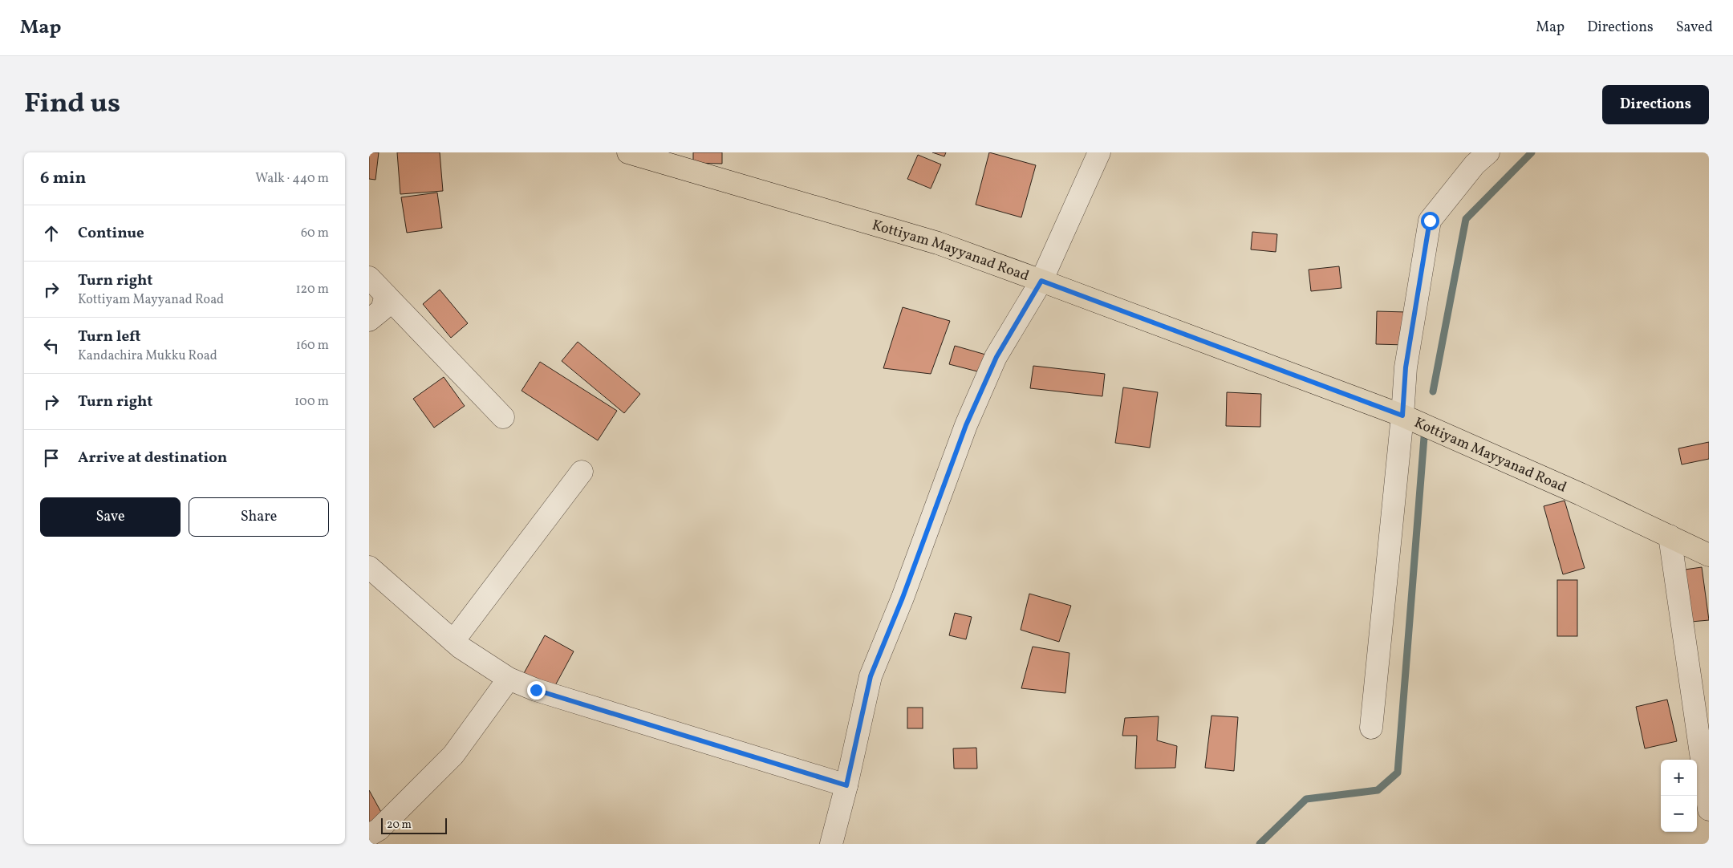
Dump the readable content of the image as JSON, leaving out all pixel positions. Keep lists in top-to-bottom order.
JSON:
{
  "streets": {
    "main road": ["Kottiyam Mayyanad Road"]
  },
  "scale_bar": "20 m",
  "page": {
    "header": "Map",
    "nav": ["Map", "Directions", "Saved"],
    "title": "Find us",
    "buttons": [
      "Directions",
      ["Save", "Share"]
    ],
    "heading": ["6 min", "Walk · 440 m"],
    "list": [
      ["Continue", "60 m"],
      ["Turn right", "Kottiyam Mayyanad Road", "120 m"],
      ["Turn left", "Kandachira Mukku Road", "160 m"],
      ["Turn right", "100 m"],
      "Arrive at destination"
    ],
    "map_buttons": ["+", "−"],
    "scale": "20 m"
  }
}
